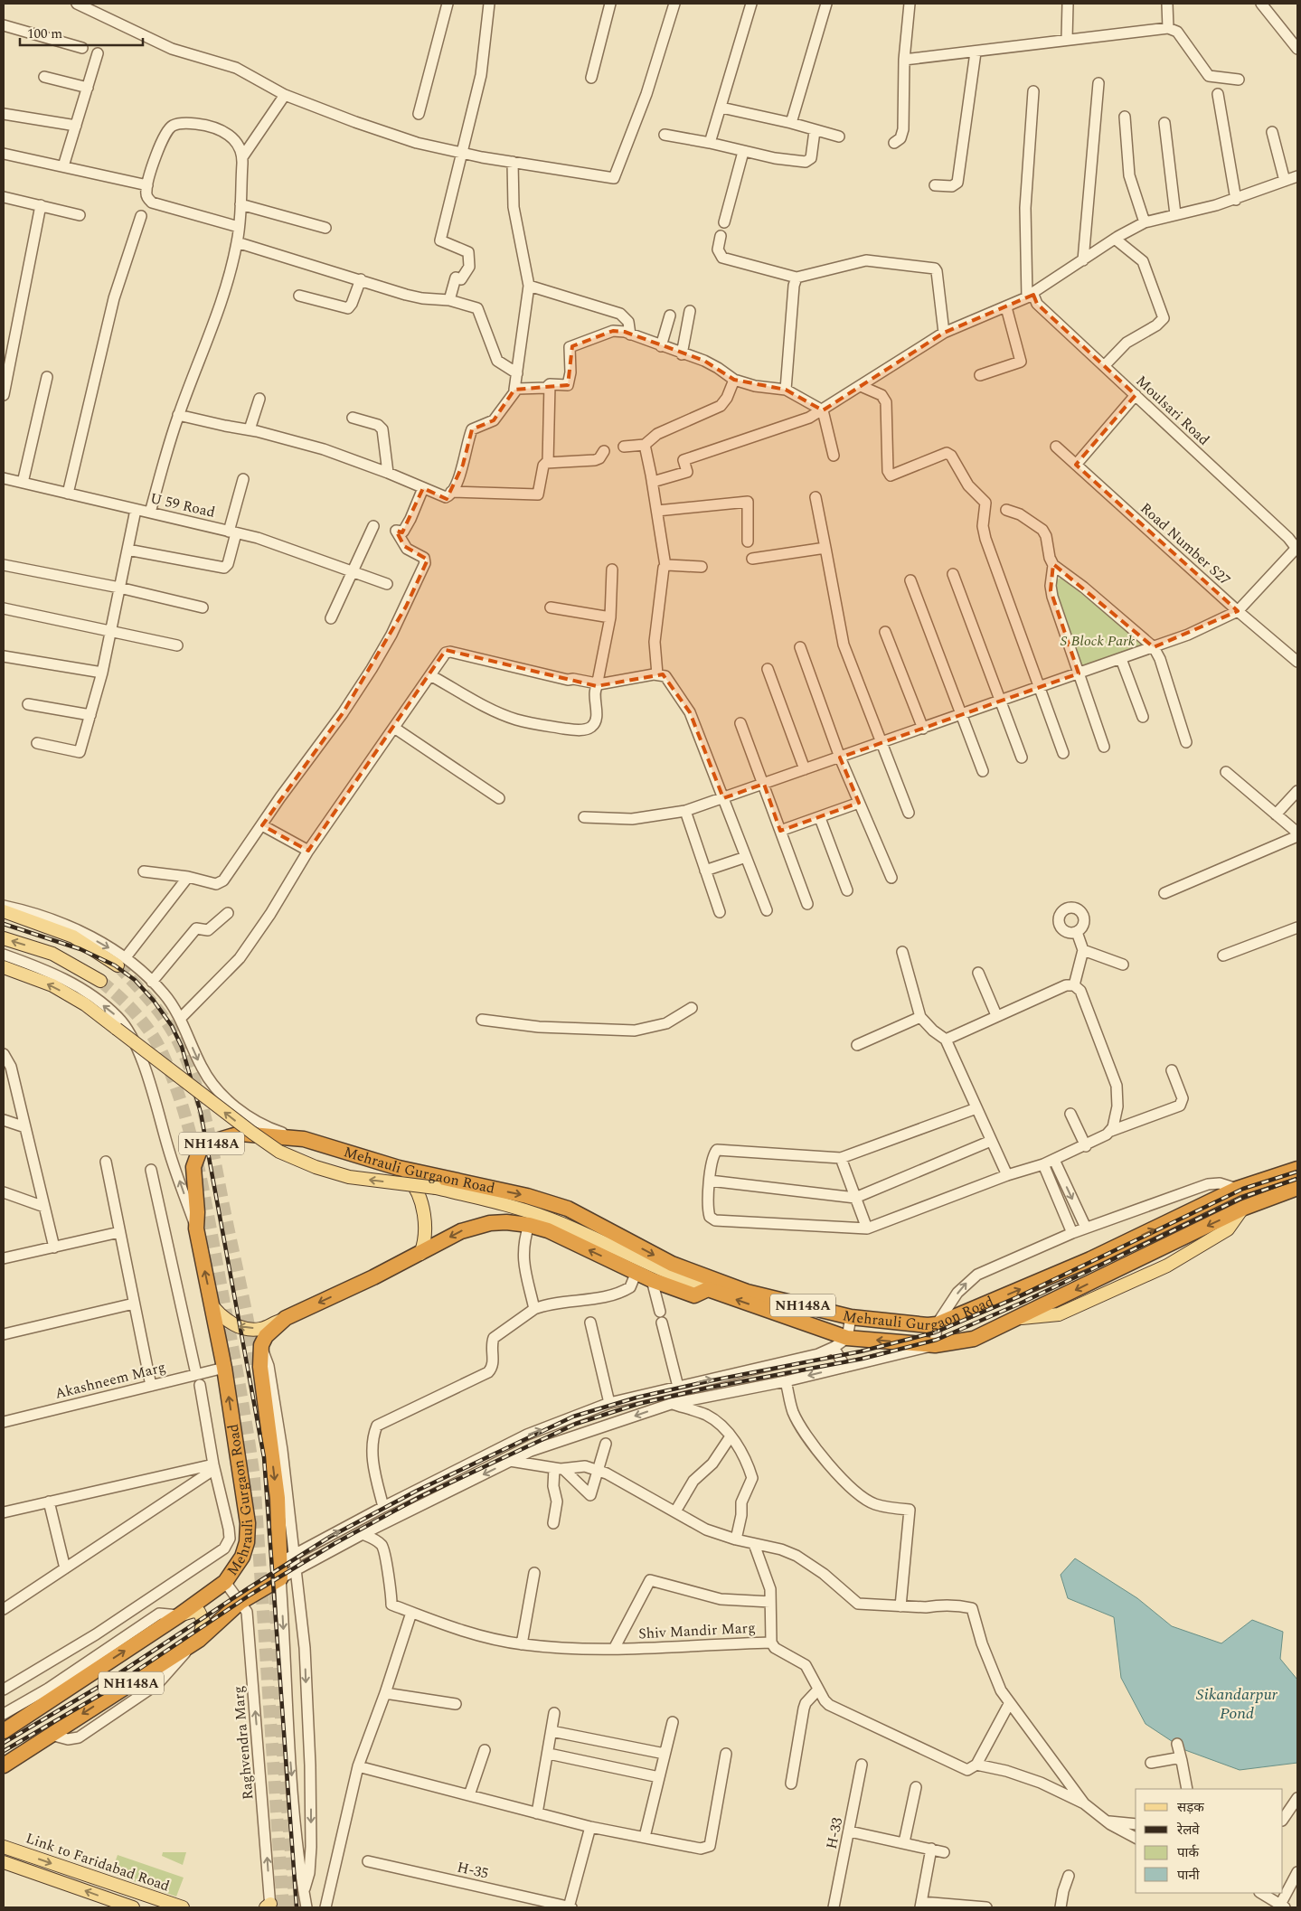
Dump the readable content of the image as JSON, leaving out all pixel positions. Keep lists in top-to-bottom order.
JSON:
{
  "streets": {
    "highway": ["NH148A", "Mehrauli Gurgaon Road"],
    "main road": ["Link to Faridabad Road"],
    "street": [
      "Moulsari Road",
      "U 59 Road",
      "Road Number S27",
      "Akashneem Marg",
      "Shiv Mandir Marg",
      "Raghvendra Marg",
      "H-33",
      "H-35"
    ]
  },
  "crossings": [
    ["NH148A", "Raghvendra Marg"],
    ["Mehrauli Gurgaon Road", "Akashneem Marg"],
    ["Mehrauli Gurgaon Road", "Raghvendra Marg"]
  ],
  "water": ["Sikandarpur Pond"],
  "parks": ["S Block Park"],
  "legend": [
    "सड़क",
    "रेलवे",
    "पार्क",
    "पानी"
  ],
  "scale_bar": "100 m"
}
